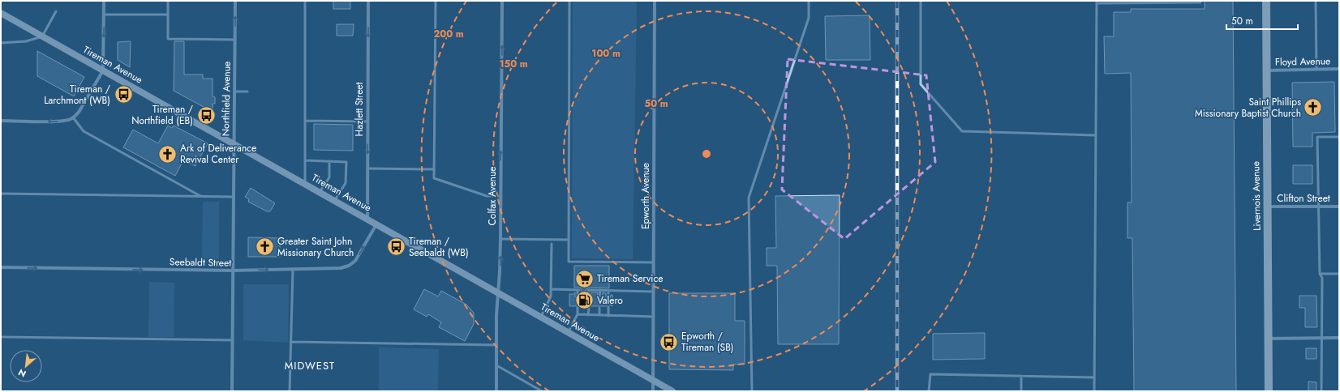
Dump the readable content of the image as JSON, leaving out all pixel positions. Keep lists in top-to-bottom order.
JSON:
{
  "streets": {
    "main road": ["Livernois Avenue"],
    "street": [
      "Floyd Avenue",
      "Tireman Avenue",
      "Northfield Avenue",
      "Hazlett Street",
      "Colfax Avenue",
      "Epworth Avenue",
      "Clifton Street",
      "Seebaldt Street"
    ]
  },
  "crossings": [
    ["Floyd Avenue", "Livernois Avenue"],
    ["Tireman Avenue", "Northfield Avenue"],
    ["Tireman Avenue", "Hazlett Street"],
    ["Tireman Avenue", "Colfax Avenue"],
    ["Tireman Avenue", "Epworth Avenue"],
    ["Tireman Avenue", "Seebaldt Street"],
    ["Northfield Avenue", "Seebaldt Street"],
    ["Livernois Avenue", "Clifton Street"]
  ],
  "one_way": ["Hazlett Street", "Colfax Avenue", "Seebaldt Street"],
  "districts": ["MIDWEST"],
  "places": {
    "bus stop": [
      "Tireman / Larchmont (WB)",
      "Tireman / Northfield (EB)",
      "Tireman / Seebaldt (WB)",
      "Epworth / Tireman (SB)"
    ],
    "church": ["Saint Phillips Missionary Baptist Church", "Ark of Deliverance Revival Center", "Greater Saint John Missionary Church"],
    "supermarket": ["Tireman Service"],
    "fuel station": ["Valero"]
  },
  "scale_bar": "50 m",
  "north": "bottom left",
  "rings": [
    "200 m",
    "100 m",
    "150 m",
    "50 m"
  ]
}
